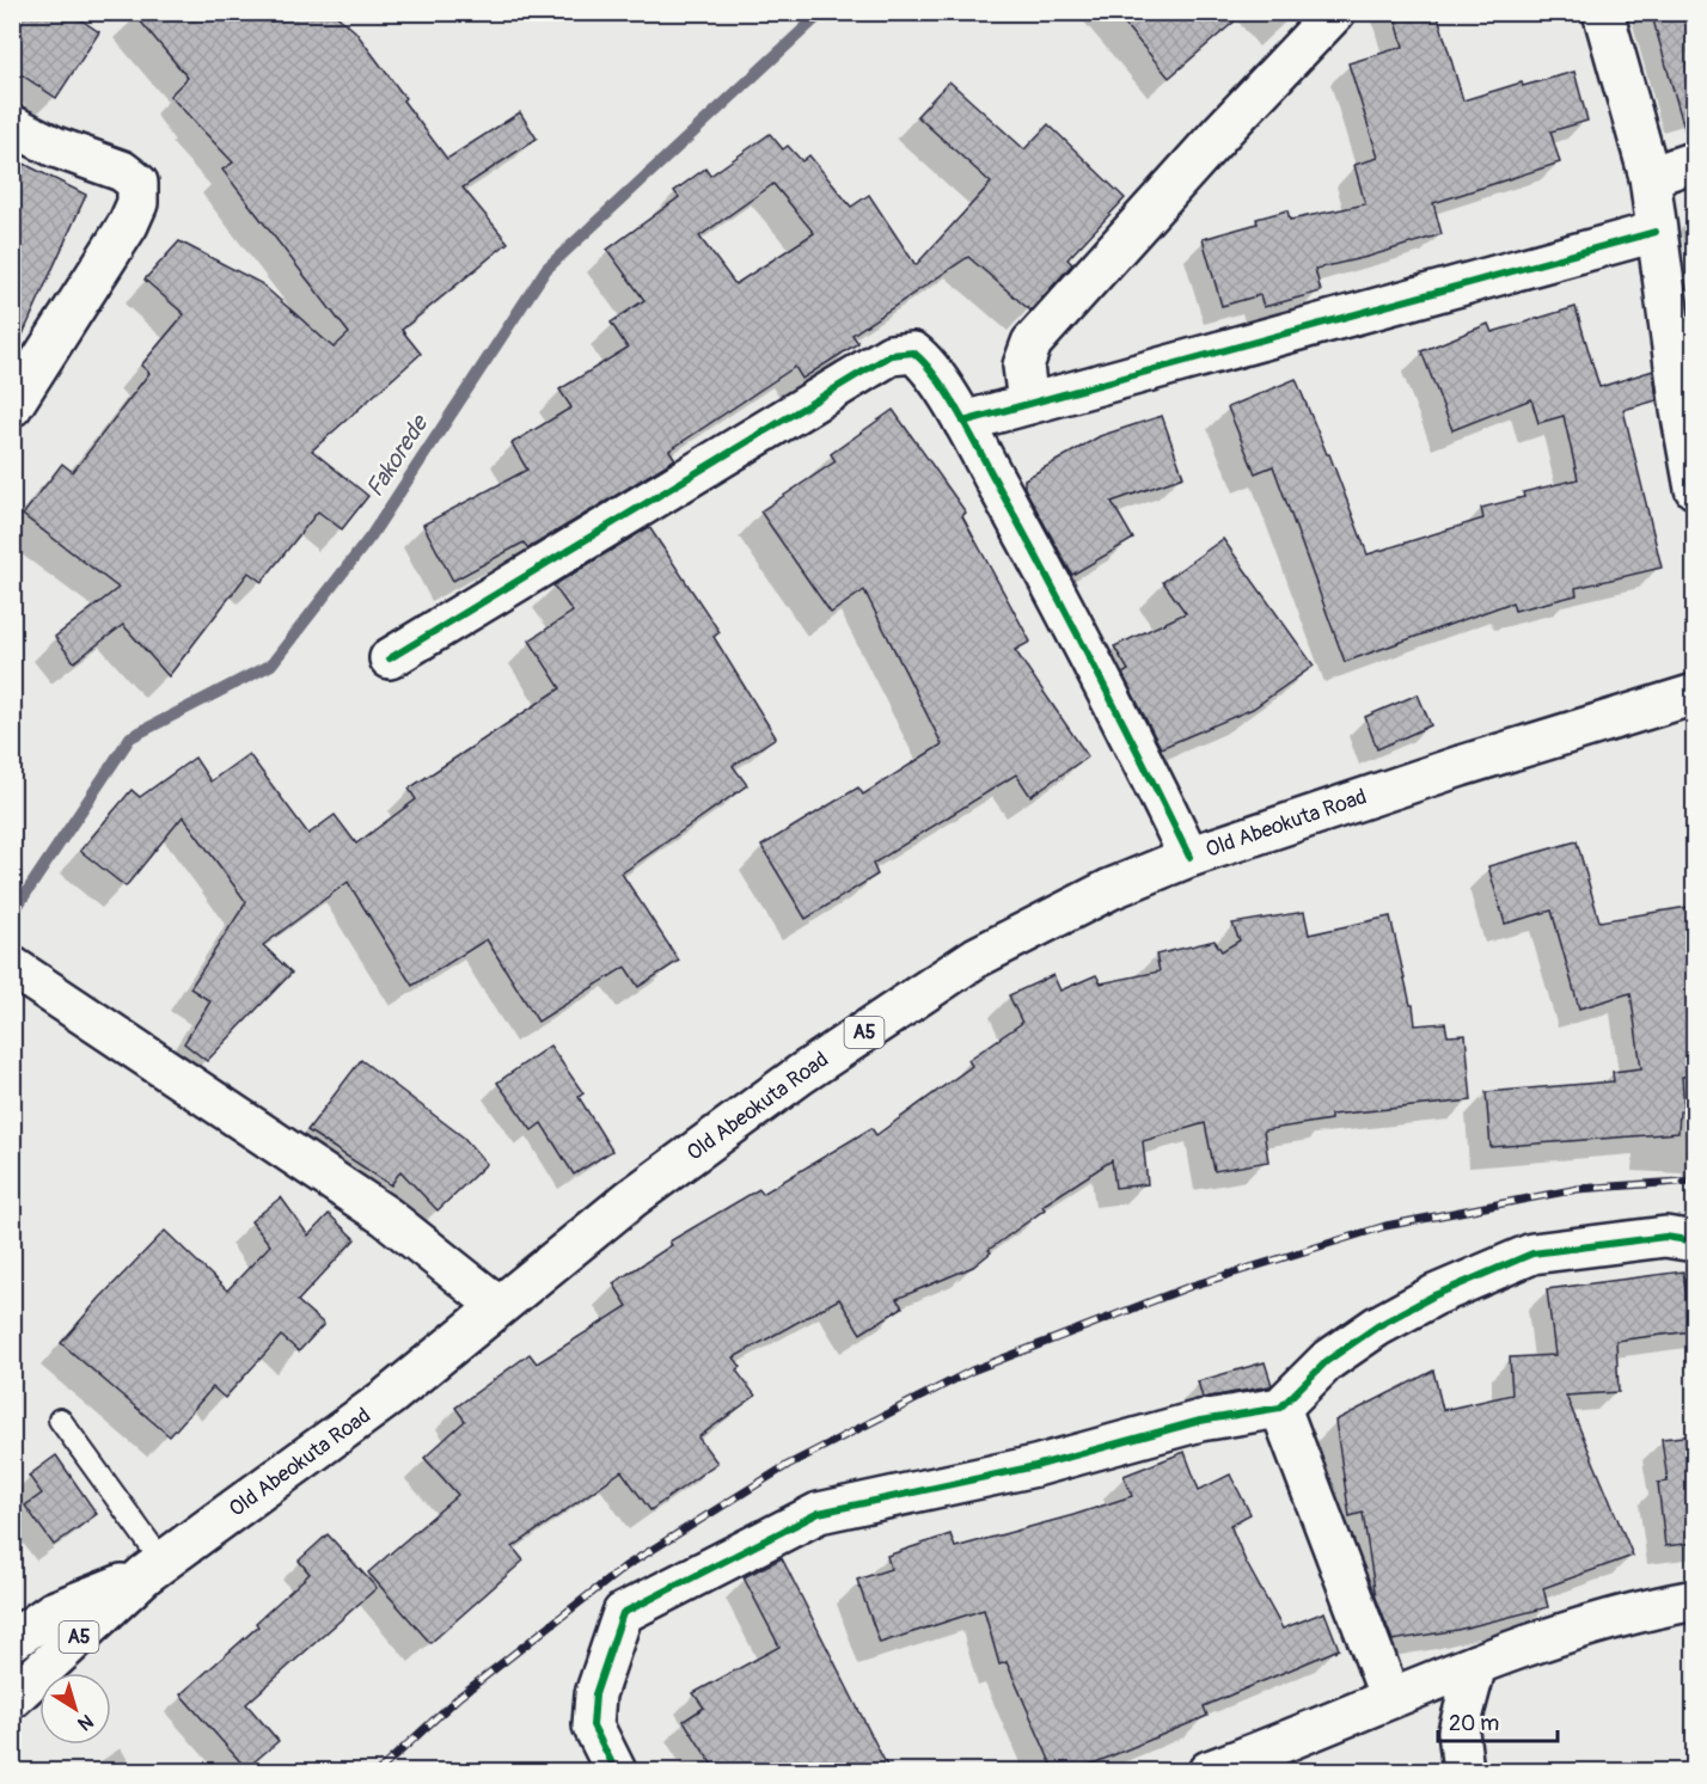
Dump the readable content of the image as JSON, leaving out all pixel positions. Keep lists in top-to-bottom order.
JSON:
{
  "streets": {
    "main road": ["Old Abeokuta Road", "A5"]
  },
  "water": ["Fakorede"],
  "scale_bar": "20 m",
  "north": "bottom right"
}
